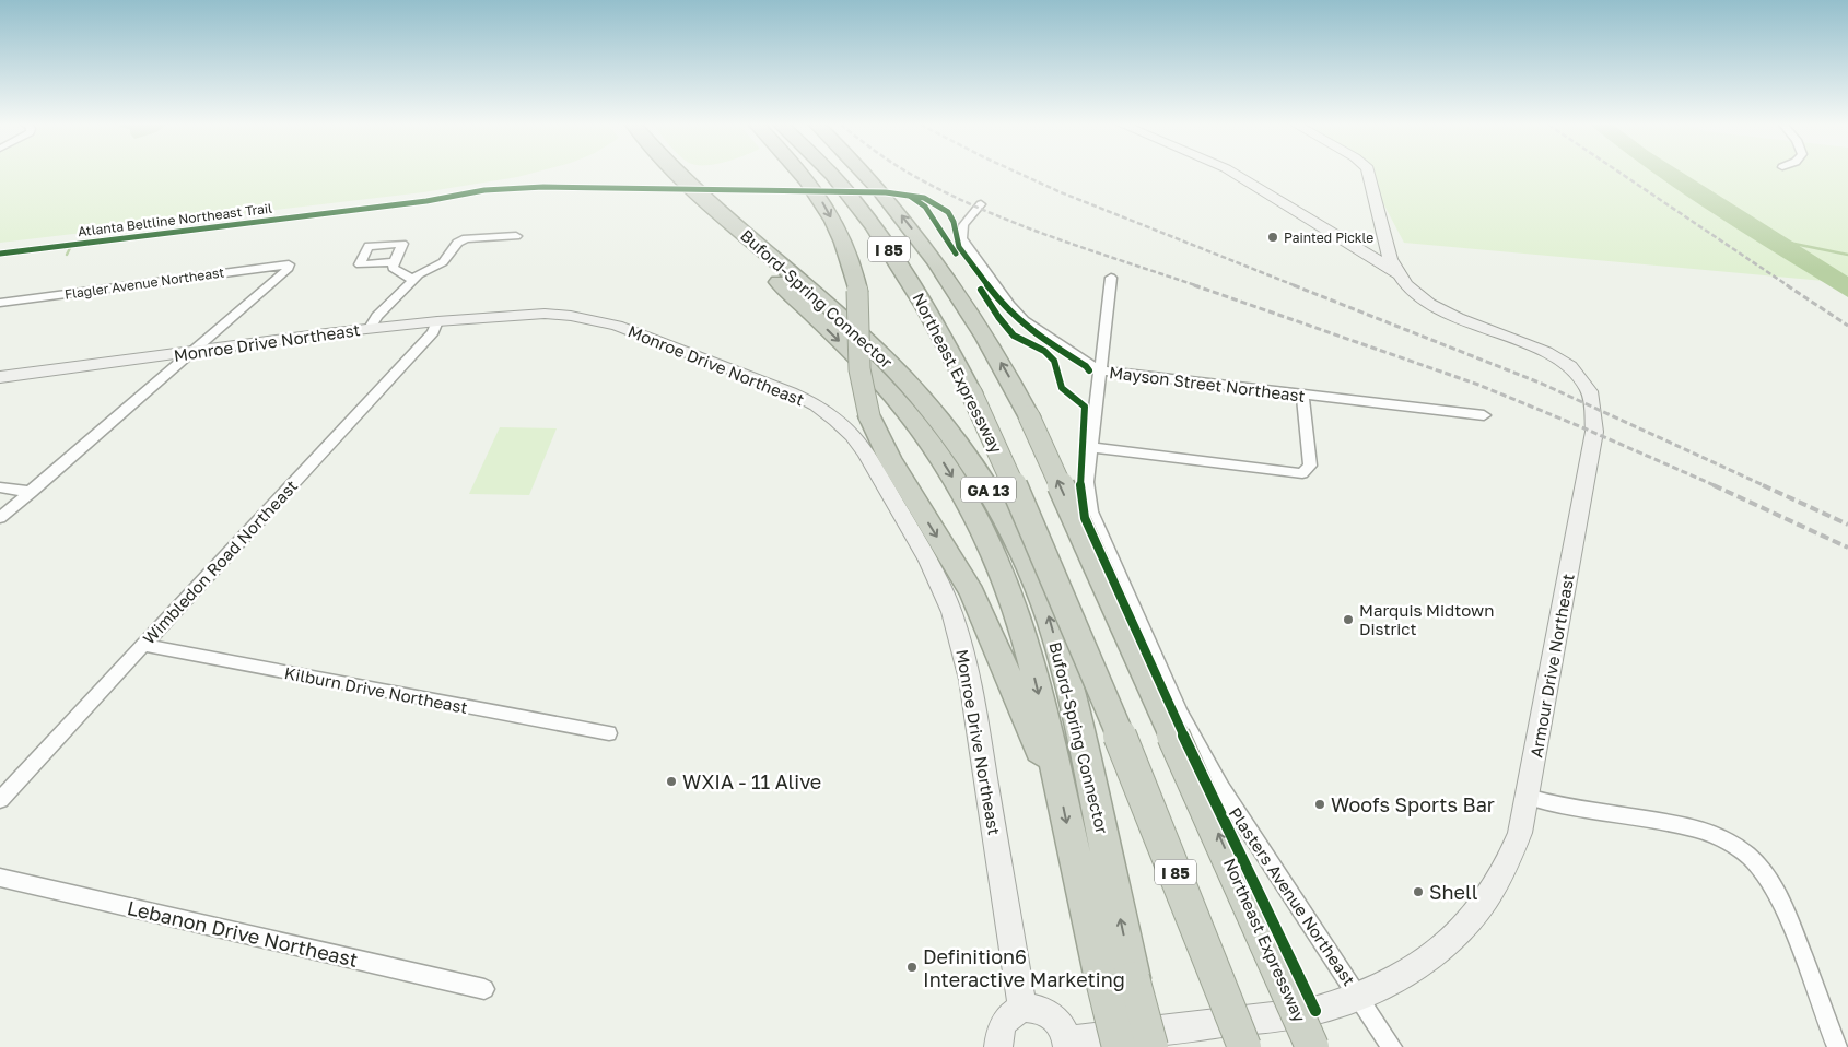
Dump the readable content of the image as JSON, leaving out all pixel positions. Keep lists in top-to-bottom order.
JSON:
{
  "streets": {
    "highway": [
      "I 85",
      "Buford-Spring Connector",
      "Northeast Expressway",
      "GA 13"
    ],
    "street": [
      "Flagler Avenue Northeast",
      "Monroe Drive Northeast",
      "Mayson Street Northeast",
      "Wimbledon Road Northeast",
      "Armour Drive Northeast",
      "Kilburn Drive Northeast",
      "Plasters Avenue Northeast",
      "Lebanon Drive Northeast"
    ],
    "cycle path": ["Atlanta Beltline Northeast Trail"]
  },
  "crossings": [
    ["Flagler Avenue Northeast", "Monroe Drive Northeast"],
    ["Monroe Drive Northeast", "Wimbledon Road Northeast"],
    ["Northeast Expressway", "Armour Drive Northeast"],
    ["Mayson Street Northeast", "Plasters Avenue Northeast"],
    ["Wimbledon Road Northeast", "Kilburn Drive Northeast"],
    ["Armour Drive Northeast", "Plasters Avenue Northeast"]
  ],
  "places": [
    "Painted Pickle",
    "Marquis Midtown District",
    "WXIA - 11 Alive",
    "Woofs Sports Bar",
    "Shell",
    "Definition6 Interactive Marketing"
  ]
}
